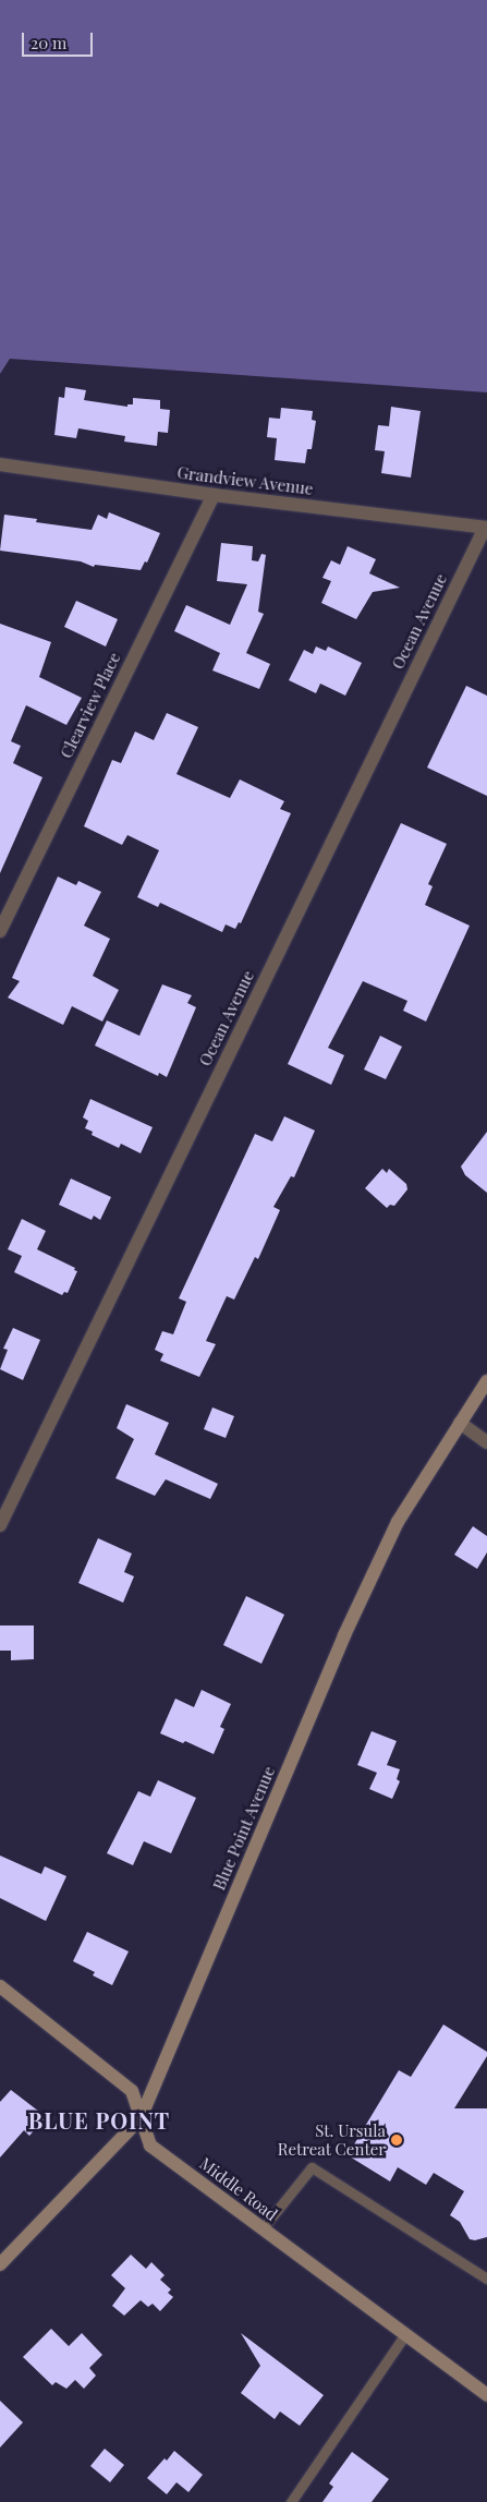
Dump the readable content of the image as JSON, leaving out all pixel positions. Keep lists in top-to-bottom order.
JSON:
{
  "streets": {
    "street": [
      "Grandview Avenue",
      "Ocean Avenue",
      "Clearview Place",
      "Blue Point Avenue",
      "Middle Road"
    ]
  },
  "crossings": [
    ["Grandview Avenue", "Ocean Avenue"],
    ["Grandview Avenue", "Clearview Place"],
    ["Blue Point Avenue", "Middle Road"]
  ],
  "districts": ["BLUE POINT"],
  "places": ["St. Ursula Retreat Center"],
  "scale_bar": "20 m"
}
